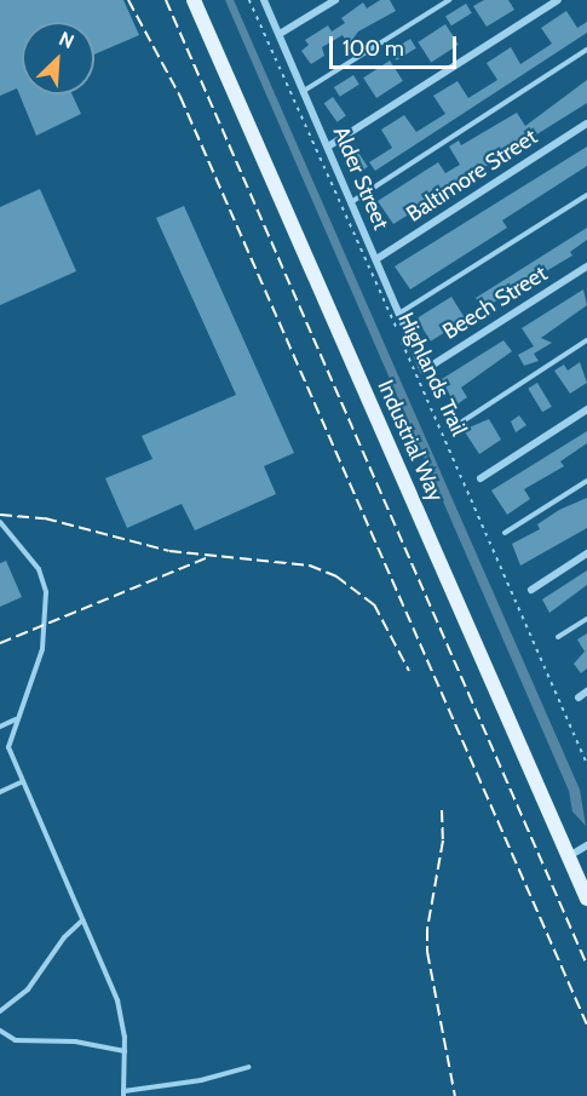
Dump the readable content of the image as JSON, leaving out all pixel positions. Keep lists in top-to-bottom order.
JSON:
{
  "streets": {
    "main road": ["Industrial Way"],
    "street": ["Baltimore Street", "Alder Street", "Beech Street"],
    "path": ["Highlands Trail"]
  },
  "crossings": [
    ["Baltimore Street", "Alder Street"],
    ["Alder Street", "Beech Street"]
  ],
  "scale_bar": "100 m",
  "north": "top right"
}
